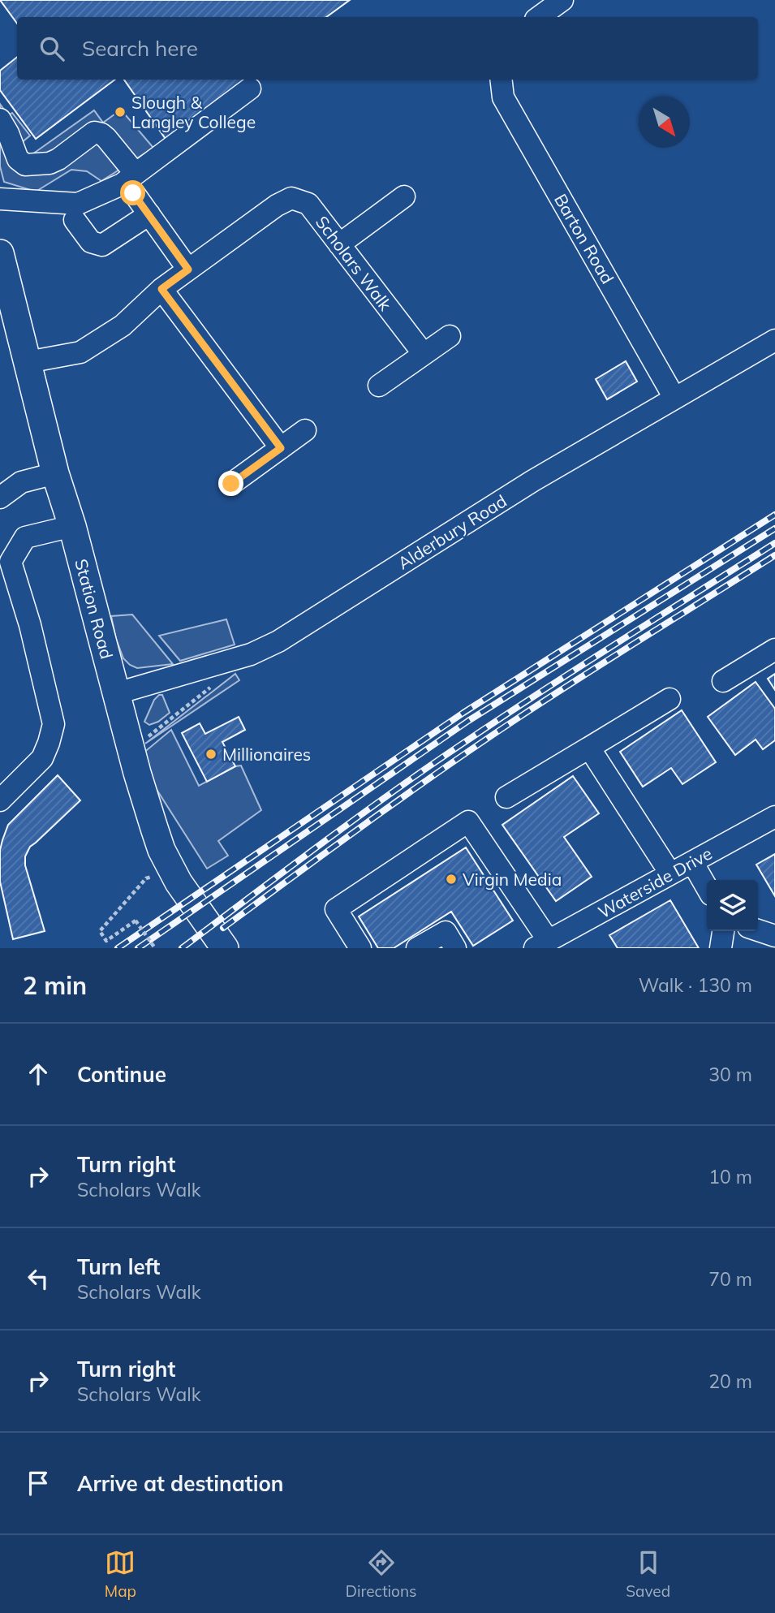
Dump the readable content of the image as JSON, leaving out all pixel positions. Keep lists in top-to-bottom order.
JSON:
{
  "streets": {
    "main road": ["Station Road"],
    "street": [
      "Barton Road",
      "Scholars Walk",
      "Alderbury Road",
      "Waterside Drive"
    ]
  },
  "crossings": [
    ["Barton Road", "Alderbury Road"],
    ["Scholars Walk", "Station Road"],
    ["Alderbury Road", "Station Road"]
  ],
  "places": ["Slough & Langley College", "Millionaires", "Virgin Media"],
  "north": "bottom right",
  "page": {
    "search": "Search here",
    "heading": ["2 min", "Walk · 130 m"],
    "list": [
      ["Continue", "30 m"],
      ["Turn right", "Scholars Walk", "10 m"],
      ["Turn left", "Scholars Walk", "70 m"],
      ["Turn right", "Scholars Walk", "20 m"],
      "Arrive at destination"
    ],
    "nav": ["Map", "Directions", "Saved"]
  }
}
